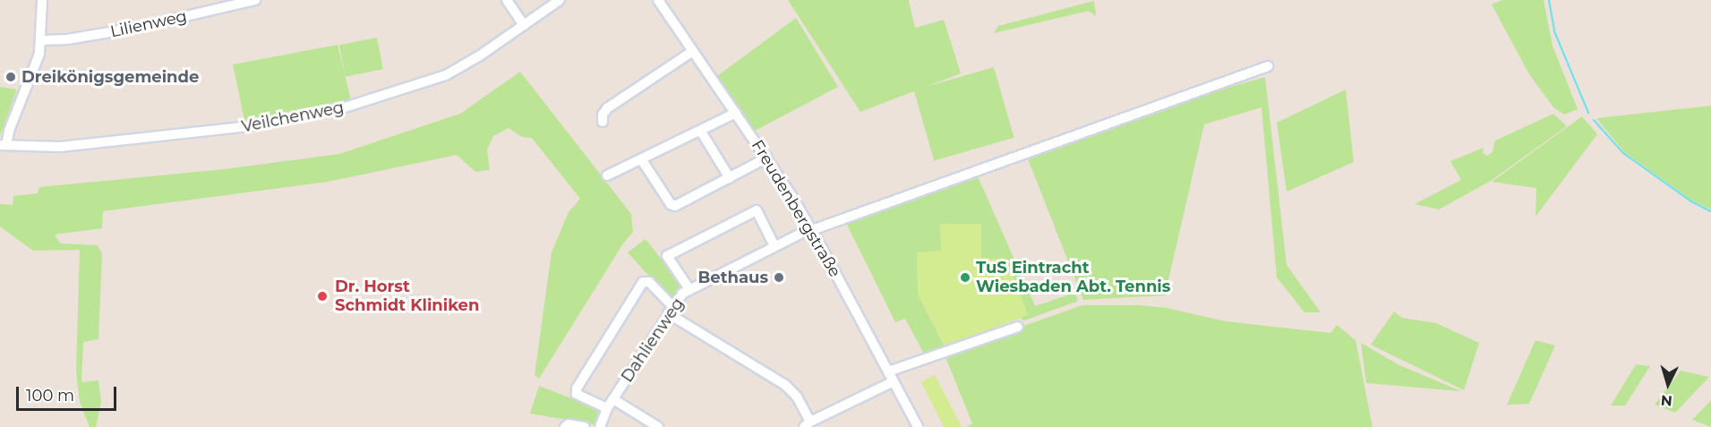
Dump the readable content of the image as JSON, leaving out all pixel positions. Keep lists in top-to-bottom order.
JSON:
{
  "streets": {
    "street": [
      "Lilienweg",
      "Veilchenweg",
      "Freudenbergstraße",
      "Dahlienweg"
    ]
  },
  "crossings": [
    ["Freudenbergstraße", "Dahlienweg"]
  ],
  "places": [
    "Dreikönigsgemeinde",
    "Bethaus",
    "TuS Eintracht Wiesbaden Abt. Tennis",
    "Dr. Horst Schmidt Kliniken"
  ],
  "scale_bar": "100 m",
  "north": "bottom"
}
